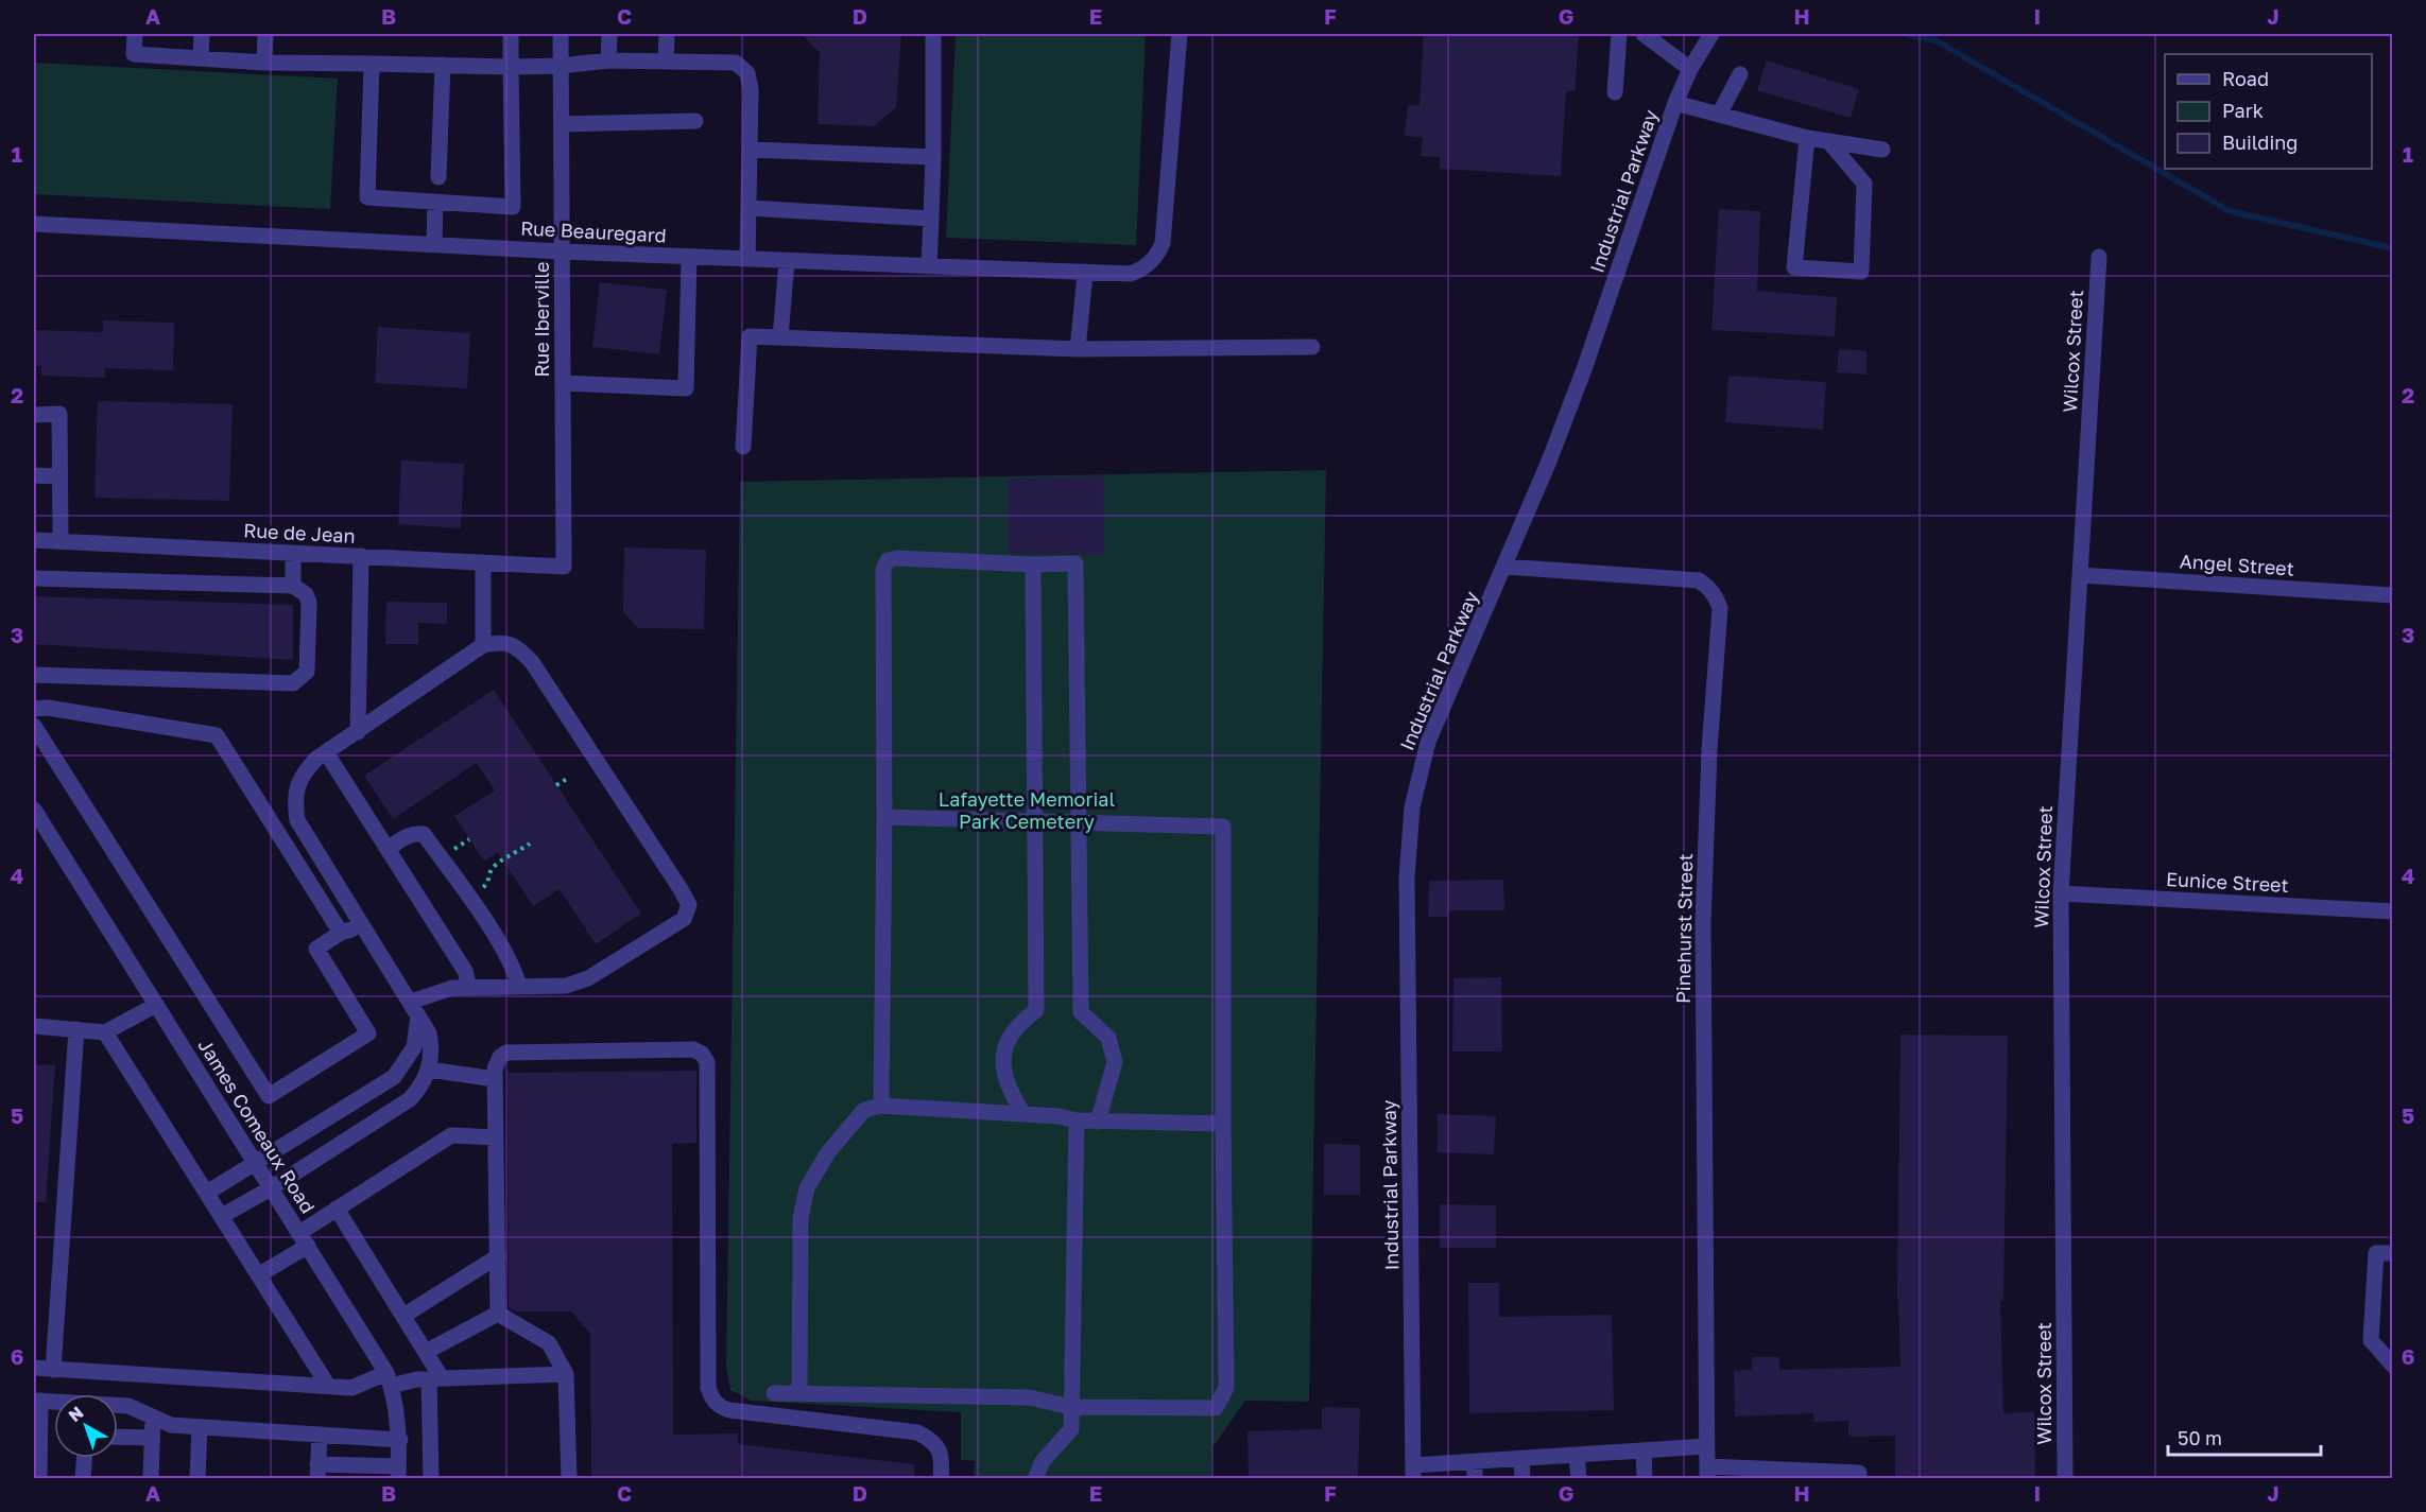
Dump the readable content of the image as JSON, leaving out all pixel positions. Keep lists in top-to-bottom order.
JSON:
{
  "streets": {
    "street": [
      "Industrial Parkway",
      "Rue Beauregard",
      "Rue Iberville",
      "Wilcox Street",
      "Rue de Jean",
      "Angel Street",
      "Eunice Street",
      "Pinehurst Street",
      "James Comeaux Road"
    ]
  },
  "crossings": [
    ["Industrial Parkway", "Pinehurst Street"],
    ["Rue Beauregard", "Rue Iberville"],
    ["Rue Iberville", "Rue de Jean"],
    ["Wilcox Street", "Angel Street"],
    ["Wilcox Street", "Eunice Street"]
  ],
  "parks": ["Lafayette Memorial Park Cemetery"],
  "legend": ["Road", "Park", "Building"],
  "scale_bar": "50 m",
  "north": "top left",
  "grid": {
    "columns": [
      "A",
      "B",
      "C",
      "D",
      "E",
      "F",
      "G",
      "H",
      "I",
      "J"
    ],
    "rows": [
      "1",
      "2",
      "3",
      "4",
      "5",
      "6"
    ]
  }
}
